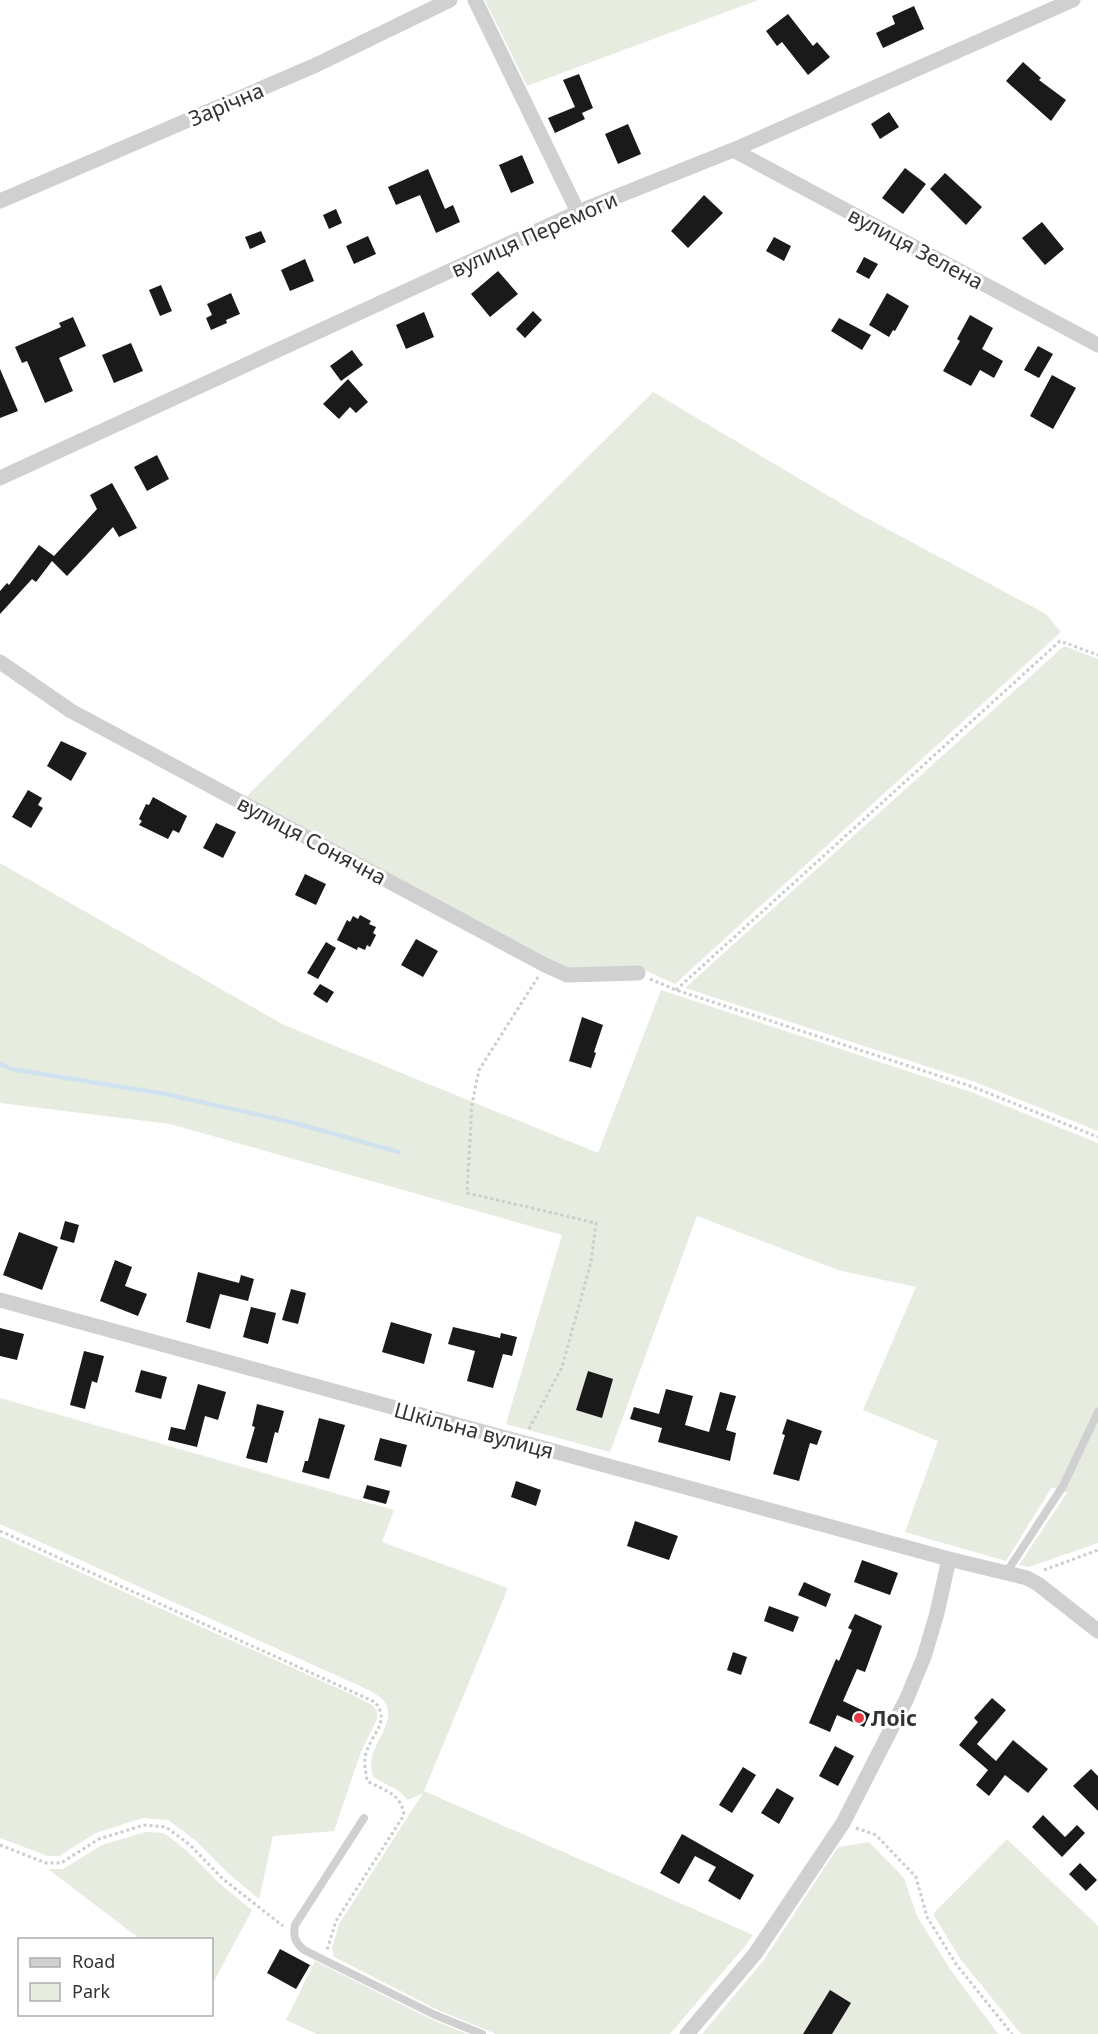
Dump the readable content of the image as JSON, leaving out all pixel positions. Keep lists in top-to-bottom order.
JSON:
{
  "streets": {
    "street": [
      "Зарічна",
      "вулиця Перемоги",
      "вулиця Зелена",
      "вулиця Сонячна",
      "Шкільна вулиця"
    ]
  },
  "crossings": [
    ["вулиця Перемоги", "вулиця Зелена"]
  ],
  "places": ["Лоіс"],
  "legend": ["Road", "Park"]
}
